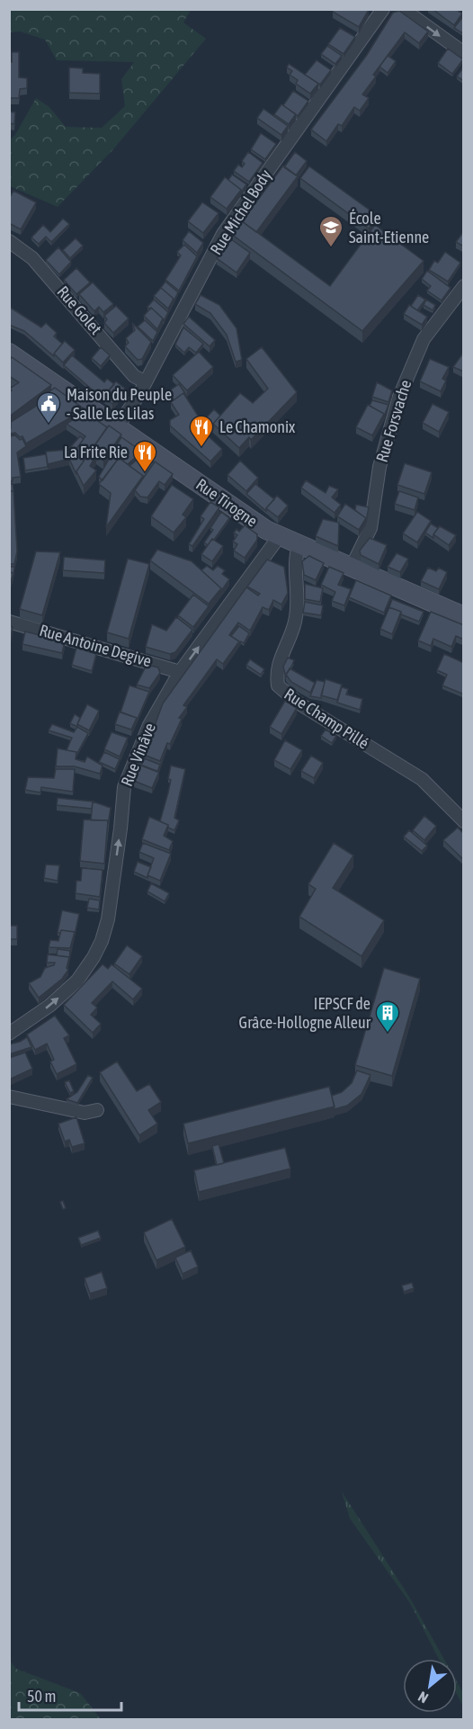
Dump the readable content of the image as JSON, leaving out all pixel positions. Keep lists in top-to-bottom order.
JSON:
{
  "streets": {
    "street": [
      "Rue Michel Body",
      "Rue Golet",
      "Rue Forsvache",
      "Rue Tirogne",
      "Rue Antoine Degive",
      "Rue Champ Pillé",
      "Rue Vinâve"
    ]
  },
  "crossings": [
    ["Rue Michel Body", "Rue Golet"],
    ["Rue Michel Body", "Rue Tirogne"],
    ["Rue Forsvache", "Rue Tirogne"],
    ["Rue Tirogne", "Rue Champ Pillé"],
    ["Rue Tirogne", "Rue Vinâve"],
    ["Rue Antoine Degive", "Rue Vinâve"]
  ],
  "one_way": ["Rue Vinâve"],
  "places": {
    "school or university": ["École Saint-Etienne"],
    "public building": ["Maison du Peuple - Salle Les Lilas"],
    "restaurant": ["Le Chamonix", "La Frite Rie"],
    "building": ["IEPSCF de Grâce-Hollogne Alleur"]
  },
  "scale_bar": "50 m",
  "north": "bottom left"
}
